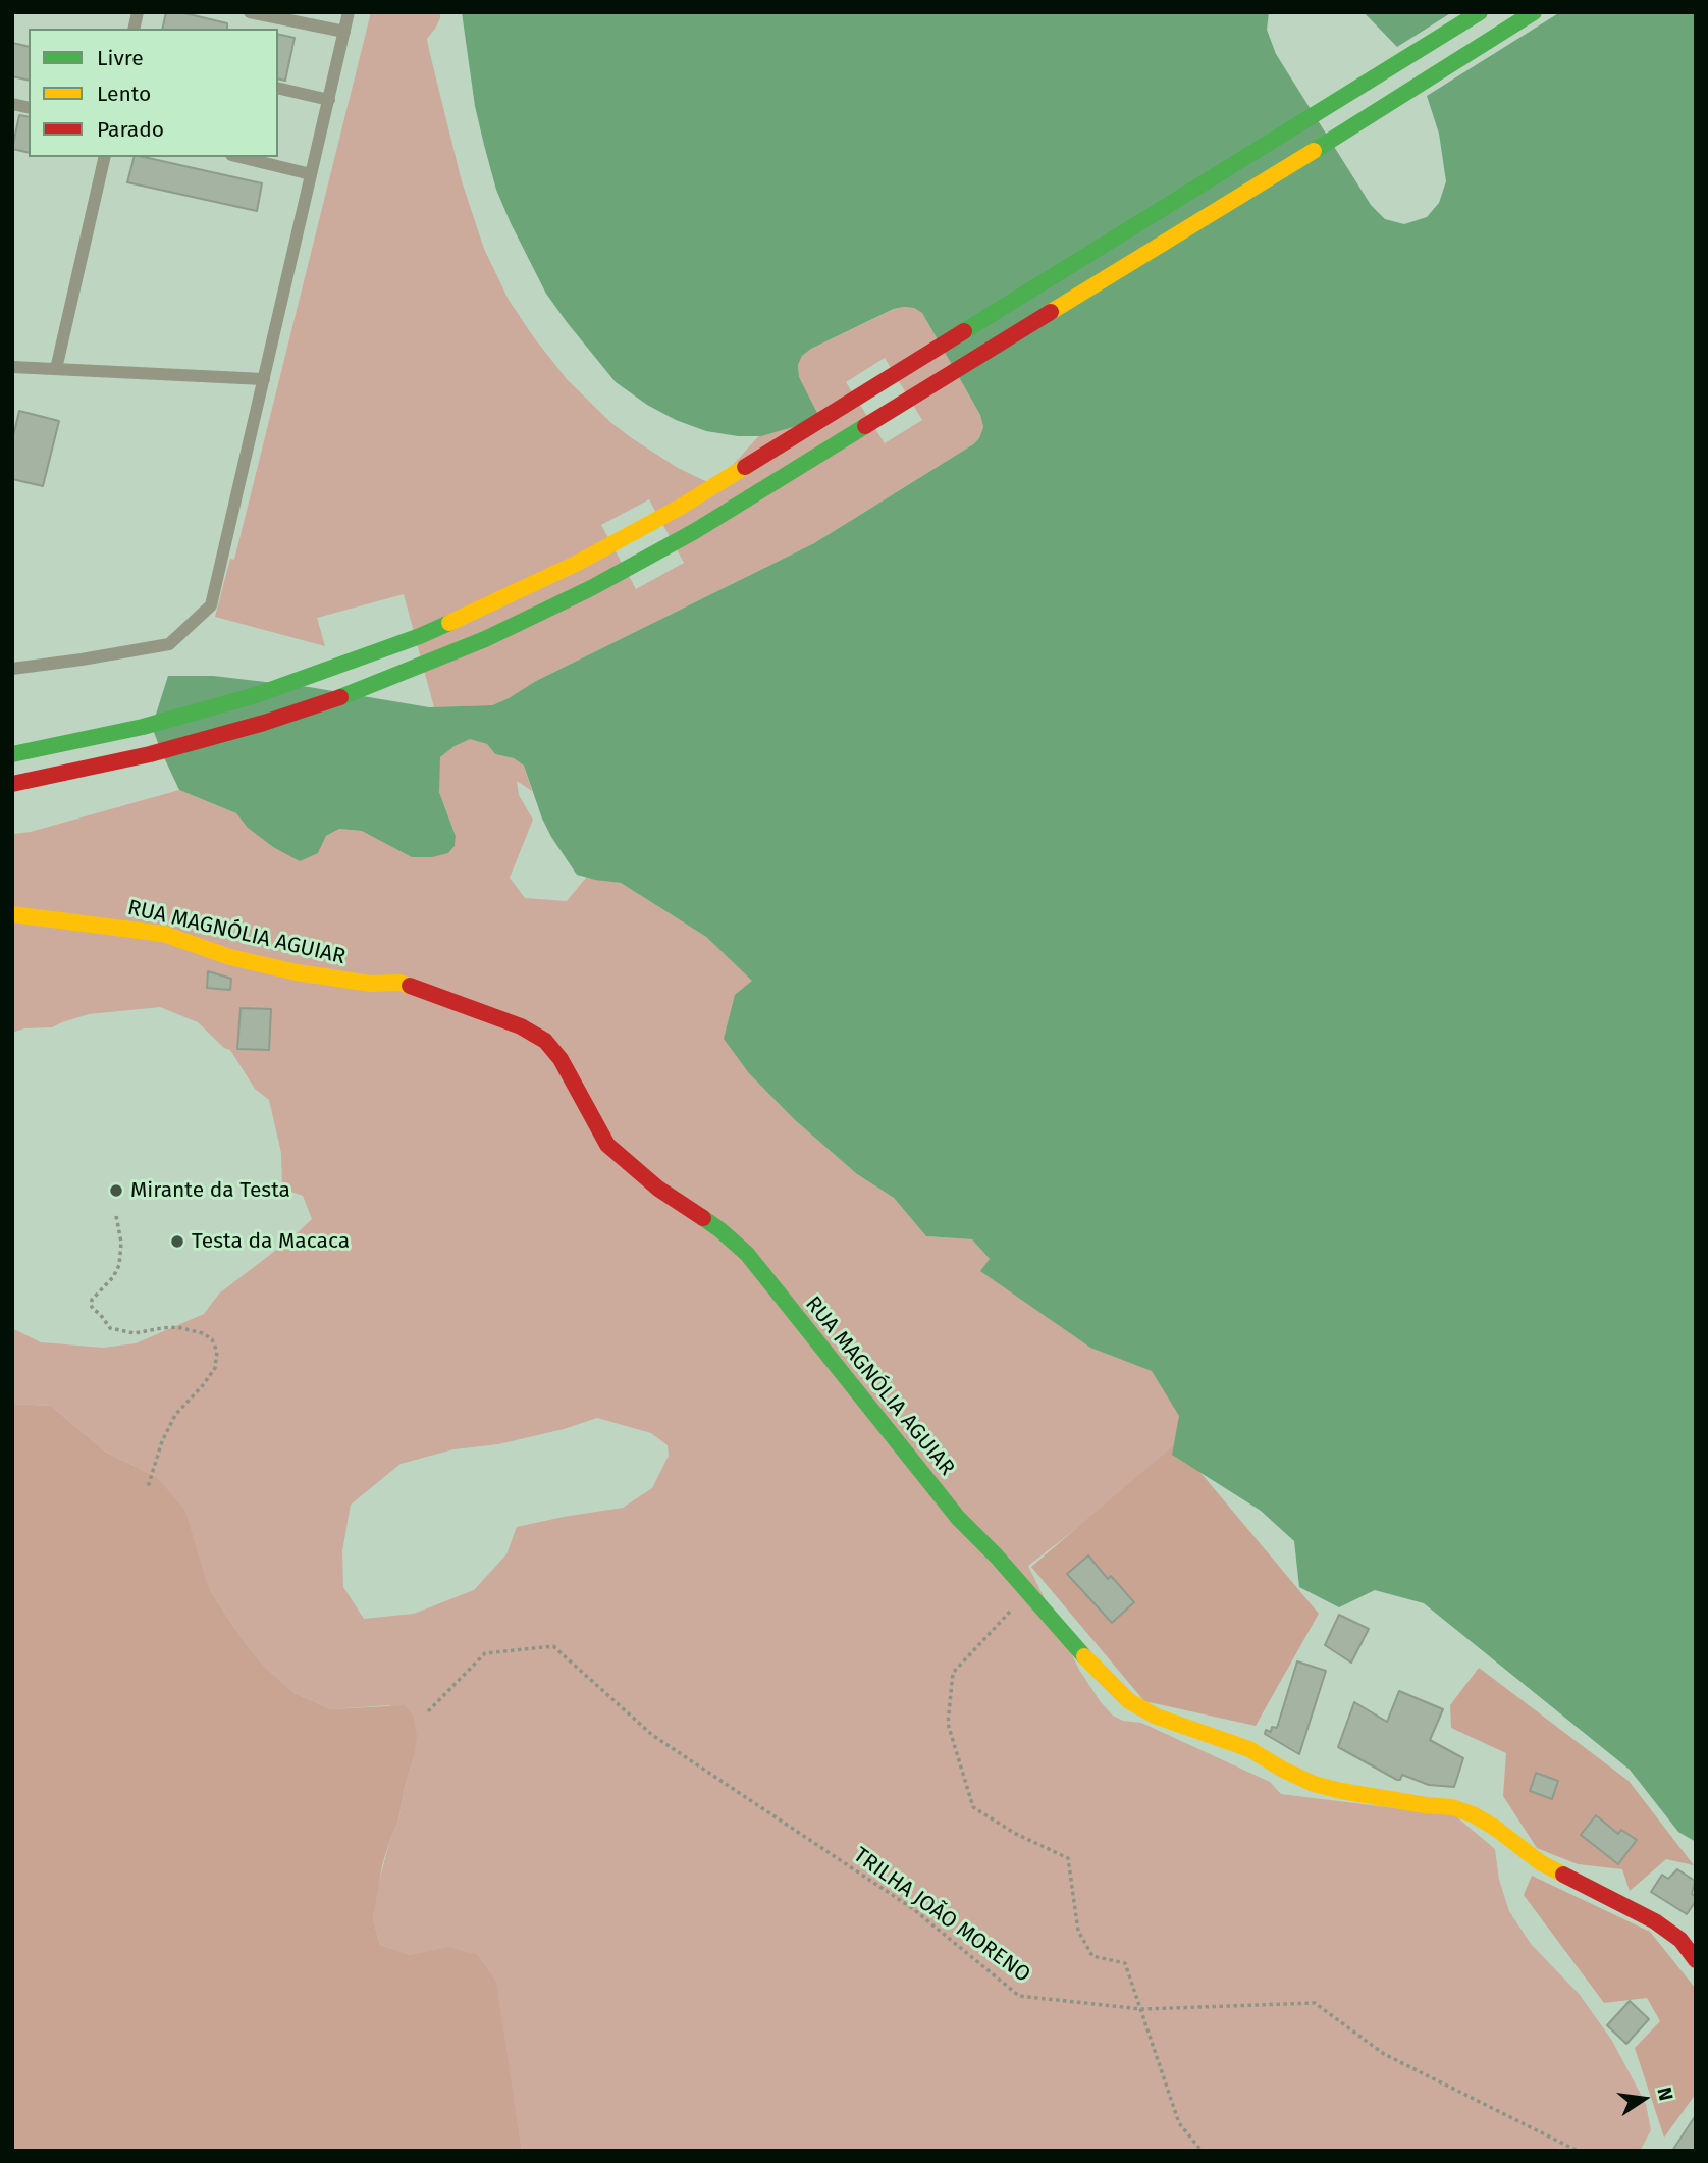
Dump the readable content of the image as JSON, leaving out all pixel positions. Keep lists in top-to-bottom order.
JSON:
{
  "streets": {
    "main road": ["RUA MAGNÓLIA AGUIAR"],
    "path": ["TRILHA JOÃO MORENO"]
  },
  "places": ["Mirante da Testa", "Testa da Macaca"],
  "legend": ["Livre", "Lento", "Parado"],
  "north": "right"
}
